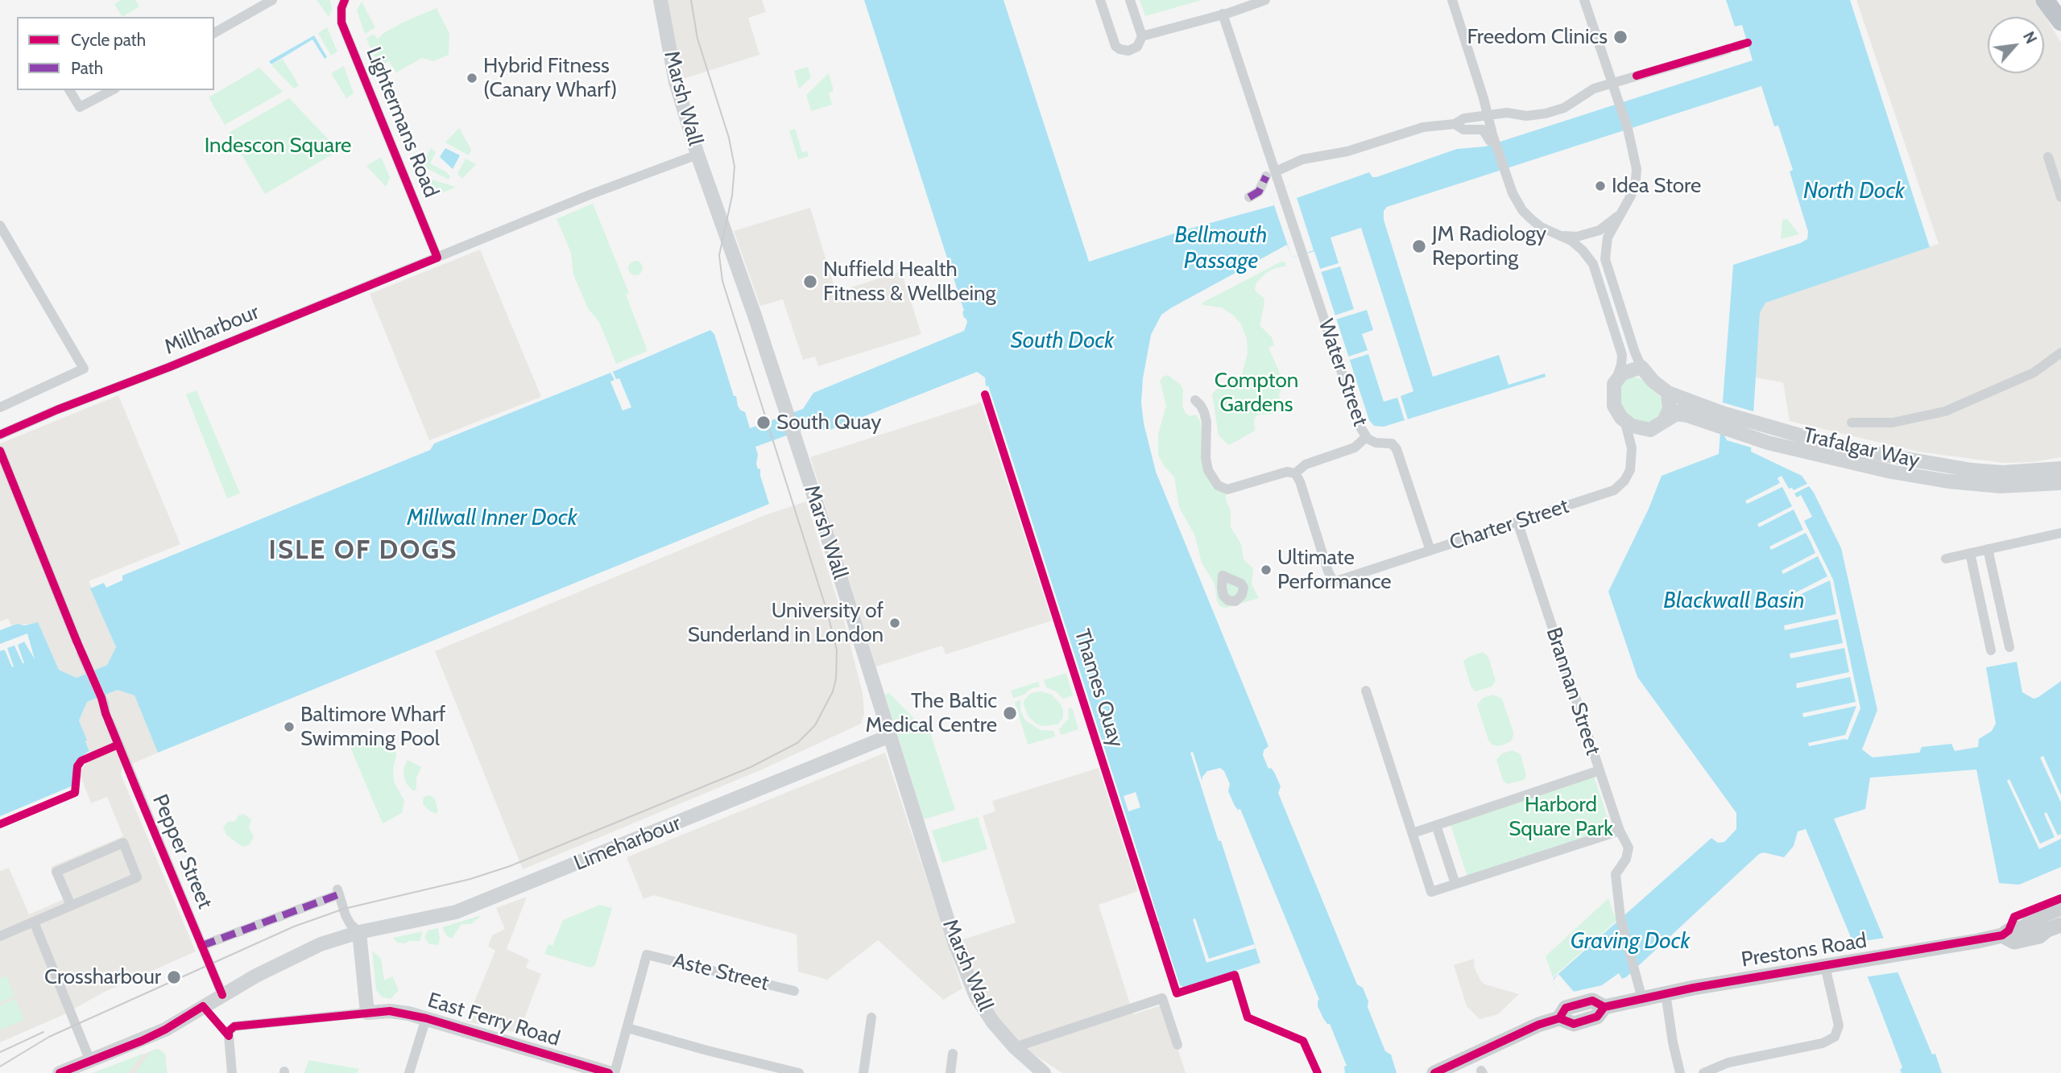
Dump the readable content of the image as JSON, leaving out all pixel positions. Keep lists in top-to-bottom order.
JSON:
{
  "streets": {
    "main road": ["Prestons Road"],
    "street": [
      "Marsh Wall",
      "Lightermans Road",
      "Millharbour",
      "Water Street",
      "Trafalgar Way",
      "Charter Street",
      "Brannan Street",
      "Limeharbour",
      "Pepper Street",
      "Aste Street",
      "East Ferry Road"
    ],
    "cycle path": ["Thames Quay"]
  },
  "crossings": [
    ["Marsh Wall", "Millharbour"],
    ["Marsh Wall", "Limeharbour"],
    ["Lightermans Road", "Millharbour"],
    ["Water Street", "Charter Street"],
    ["Trafalgar Way", "Charter Street"],
    ["Charter Street", "Brannan Street"],
    ["Brannan Street", "Prestons Road"]
  ],
  "districts": ["ISLE OF DOGS"],
  "water": [
    "North Dock",
    "Bellmouth Passage",
    "South Dock",
    "Millwall Inner Dock",
    "Blackwall Basin",
    "Graving Dock"
  ],
  "parks": ["Indescon Square", "Compton Gardens", "Harbord Square Park"],
  "places": [
    "Freedom Clinics",
    "Hybrid Fitness (Canary Wharf)",
    "Idea Store",
    "JM Radiology Reporting",
    "Nuffield Health Fitness & Wellbeing",
    "South Quay",
    "Ultimate Performance",
    "University of Sunderland in London",
    "The Baltic Medical Centre",
    "Baltimore Wharf Swimming Pool",
    "Crossharbour"
  ],
  "legend": ["Cycle path", "Path"],
  "north": "top right"
}
